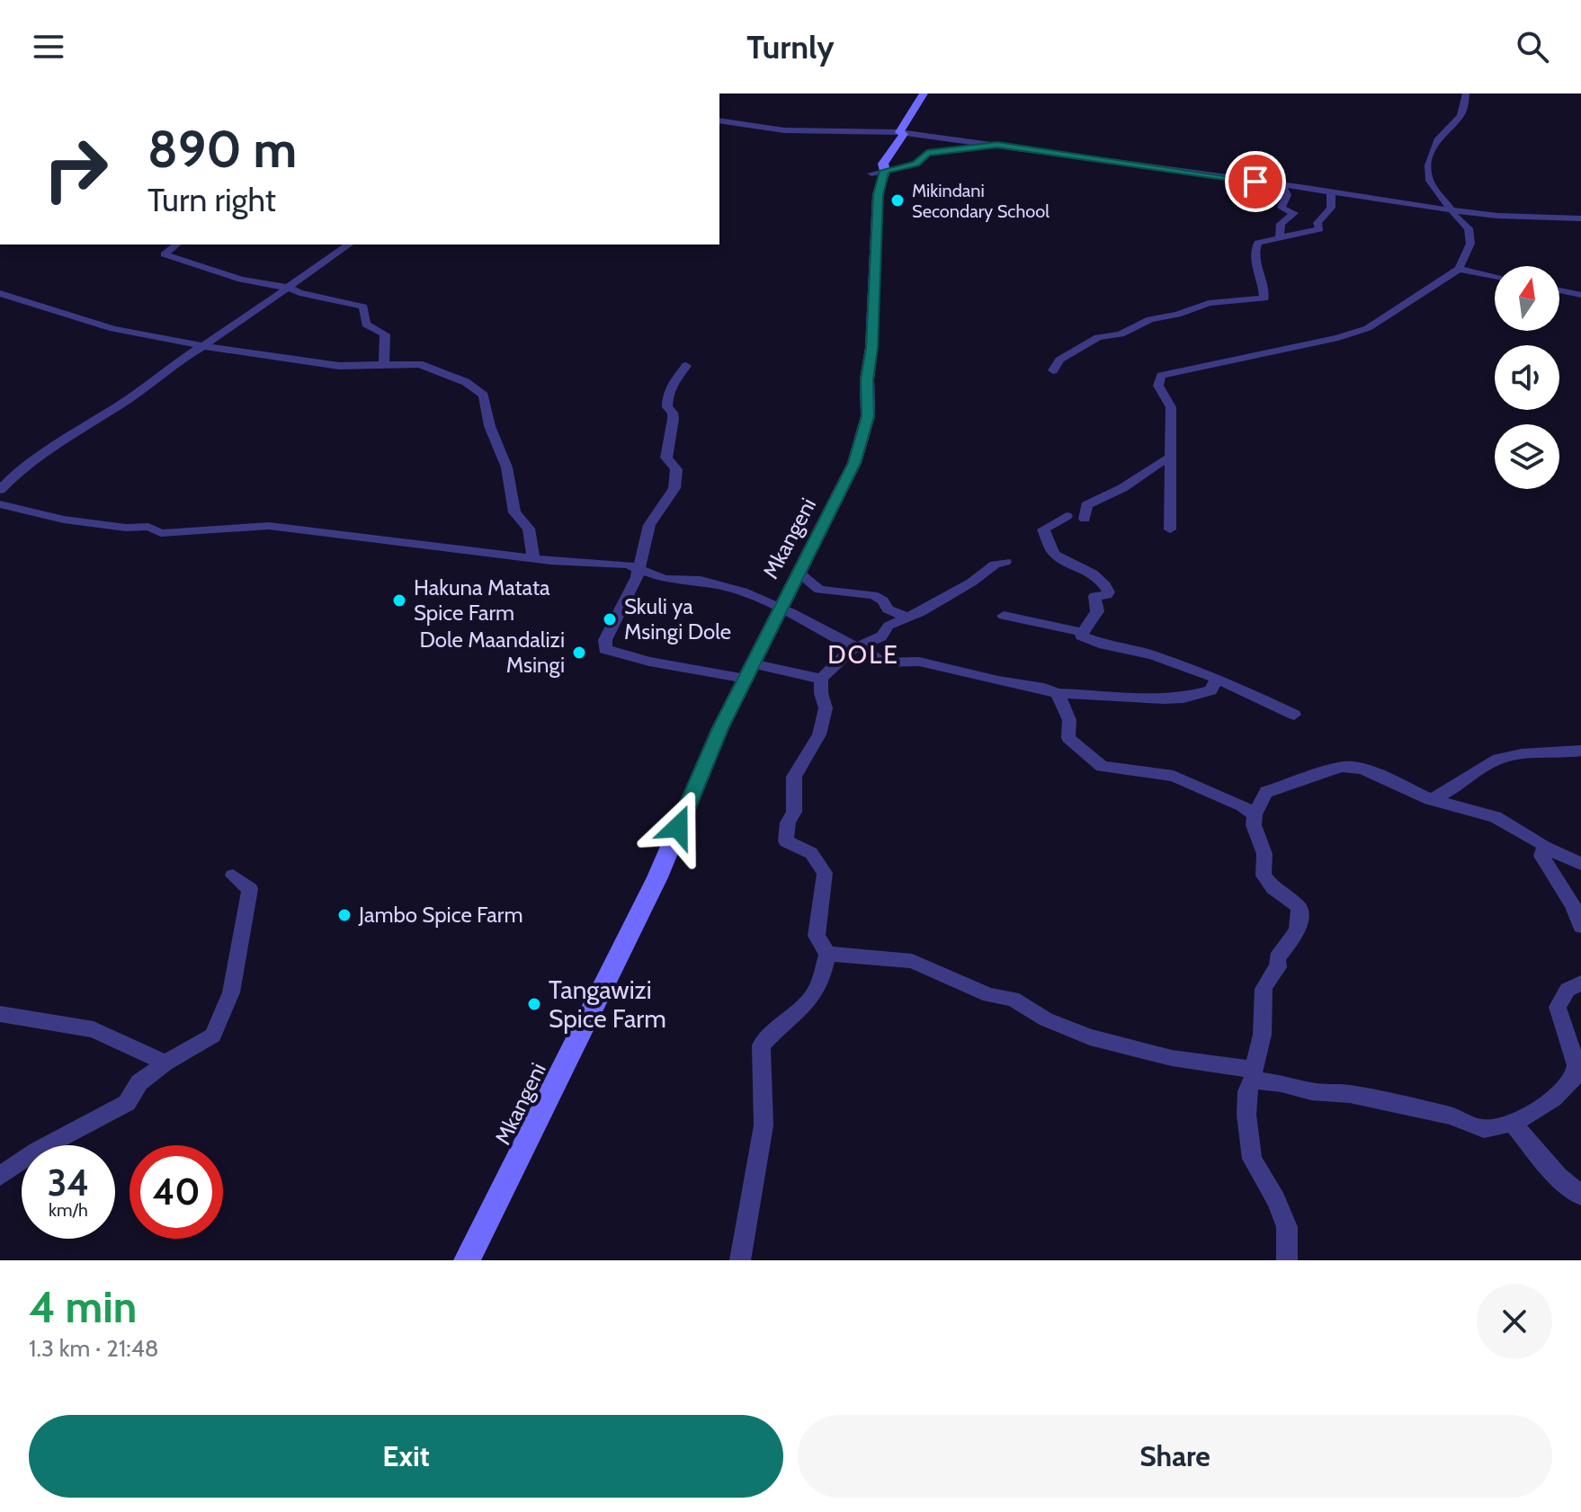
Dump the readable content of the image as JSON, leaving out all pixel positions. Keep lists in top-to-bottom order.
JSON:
{
  "streets": {
    "street": ["Mkangeni"]
  },
  "districts": ["DOLE"],
  "places": [
    "Mikindani Secondary School",
    "Hakuna Matata Spice Farm",
    "Skuli ya Msingi Dole",
    "Dole Maandalizi Msingi",
    "Jambo Spice Farm",
    "Tangawizi Spice Farm"
  ],
  "north": "top",
  "page": {
    "header": "Turnly",
    "turn": ["890 m", "Turn right"],
    "speed": "34 km/h",
    "limit": "40",
    "heading": ["4 min", "1.3 km · 21:48"],
    "buttons": ["Exit", "Share"]
  }
}
